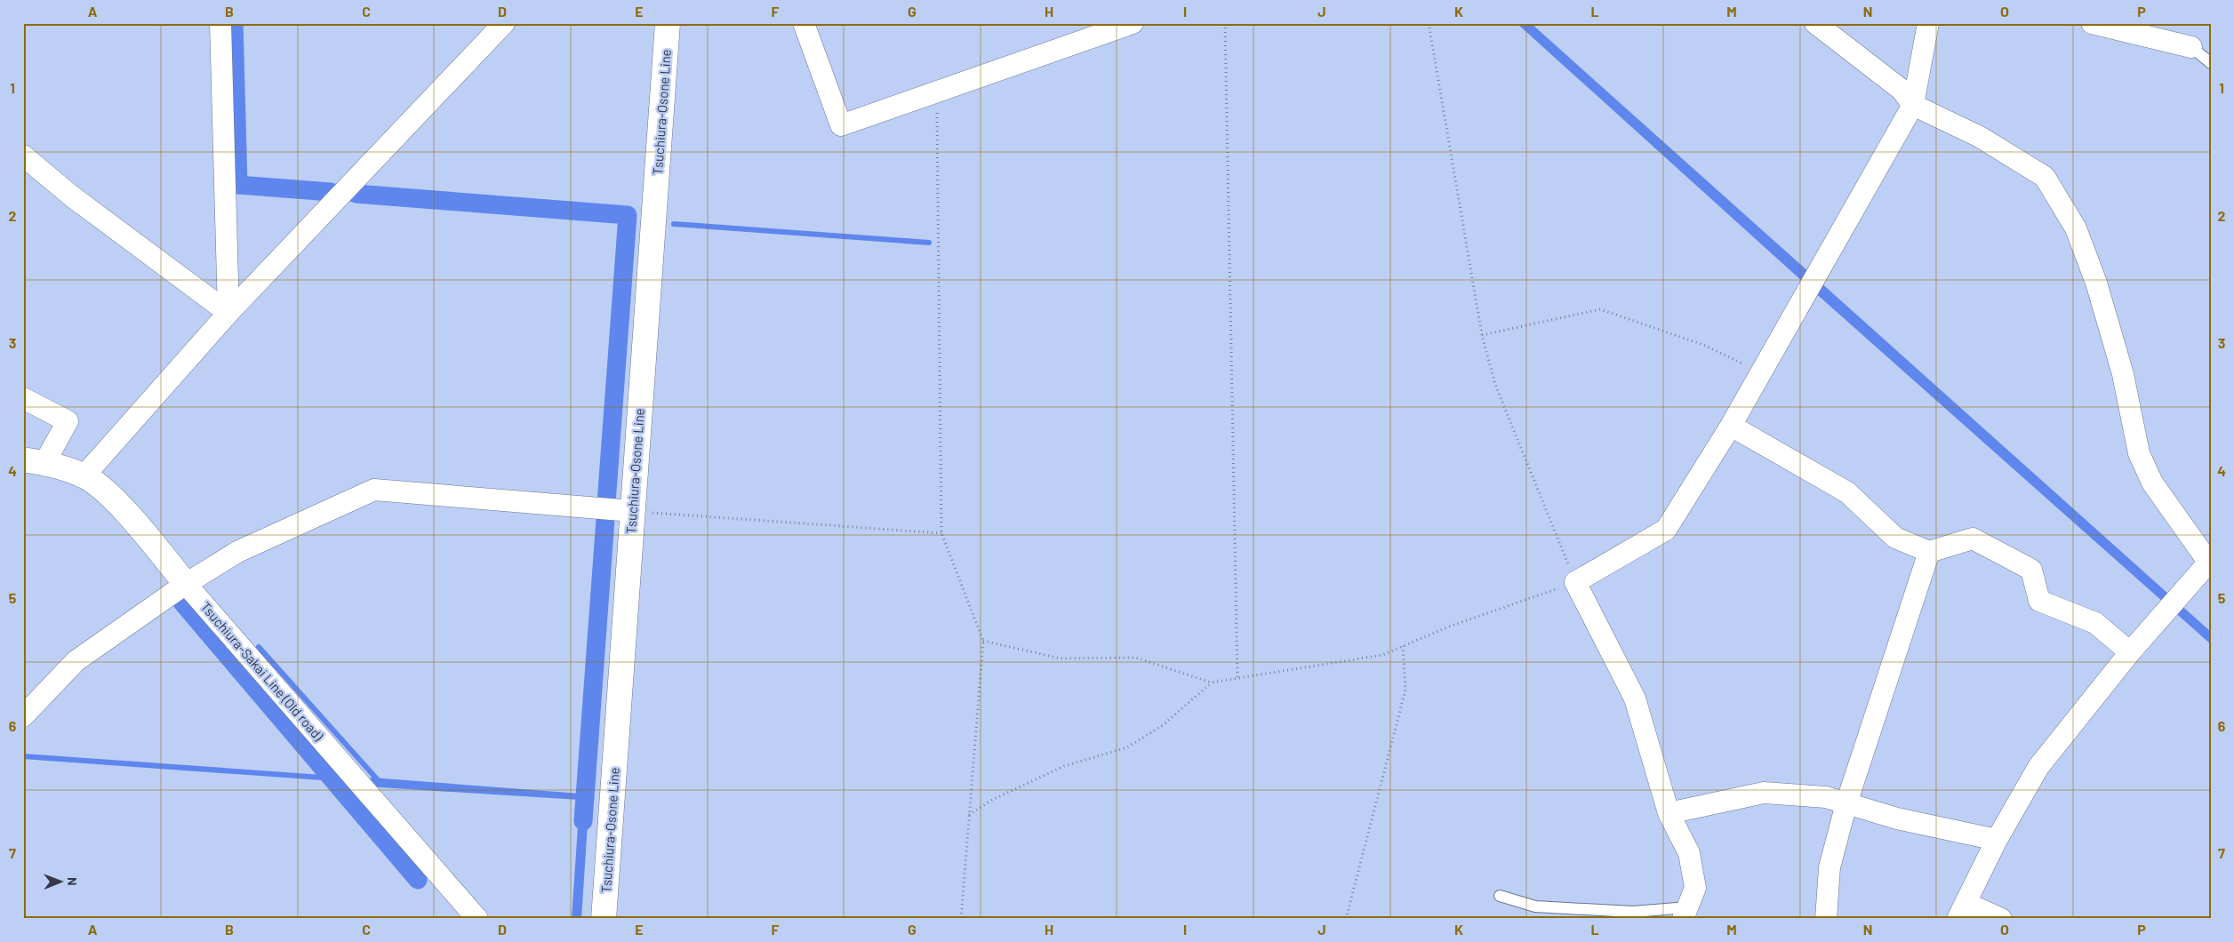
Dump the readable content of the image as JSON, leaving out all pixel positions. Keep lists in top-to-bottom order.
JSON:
{
  "streets": {
    "main road": ["Tsuchiura-Osone Line", "Tsuchiura-Sakai Line (Old road)"]
  },
  "north": "right",
  "grid": {
    "columns": [
      "A",
      "B",
      "C",
      "D",
      "E",
      "F",
      "G",
      "H",
      "I",
      "J",
      "K",
      "L",
      "M",
      "N",
      "O",
      "P"
    ],
    "rows": [
      "1",
      "2",
      "3",
      "4",
      "5",
      "6",
      "7"
    ]
  }
}
